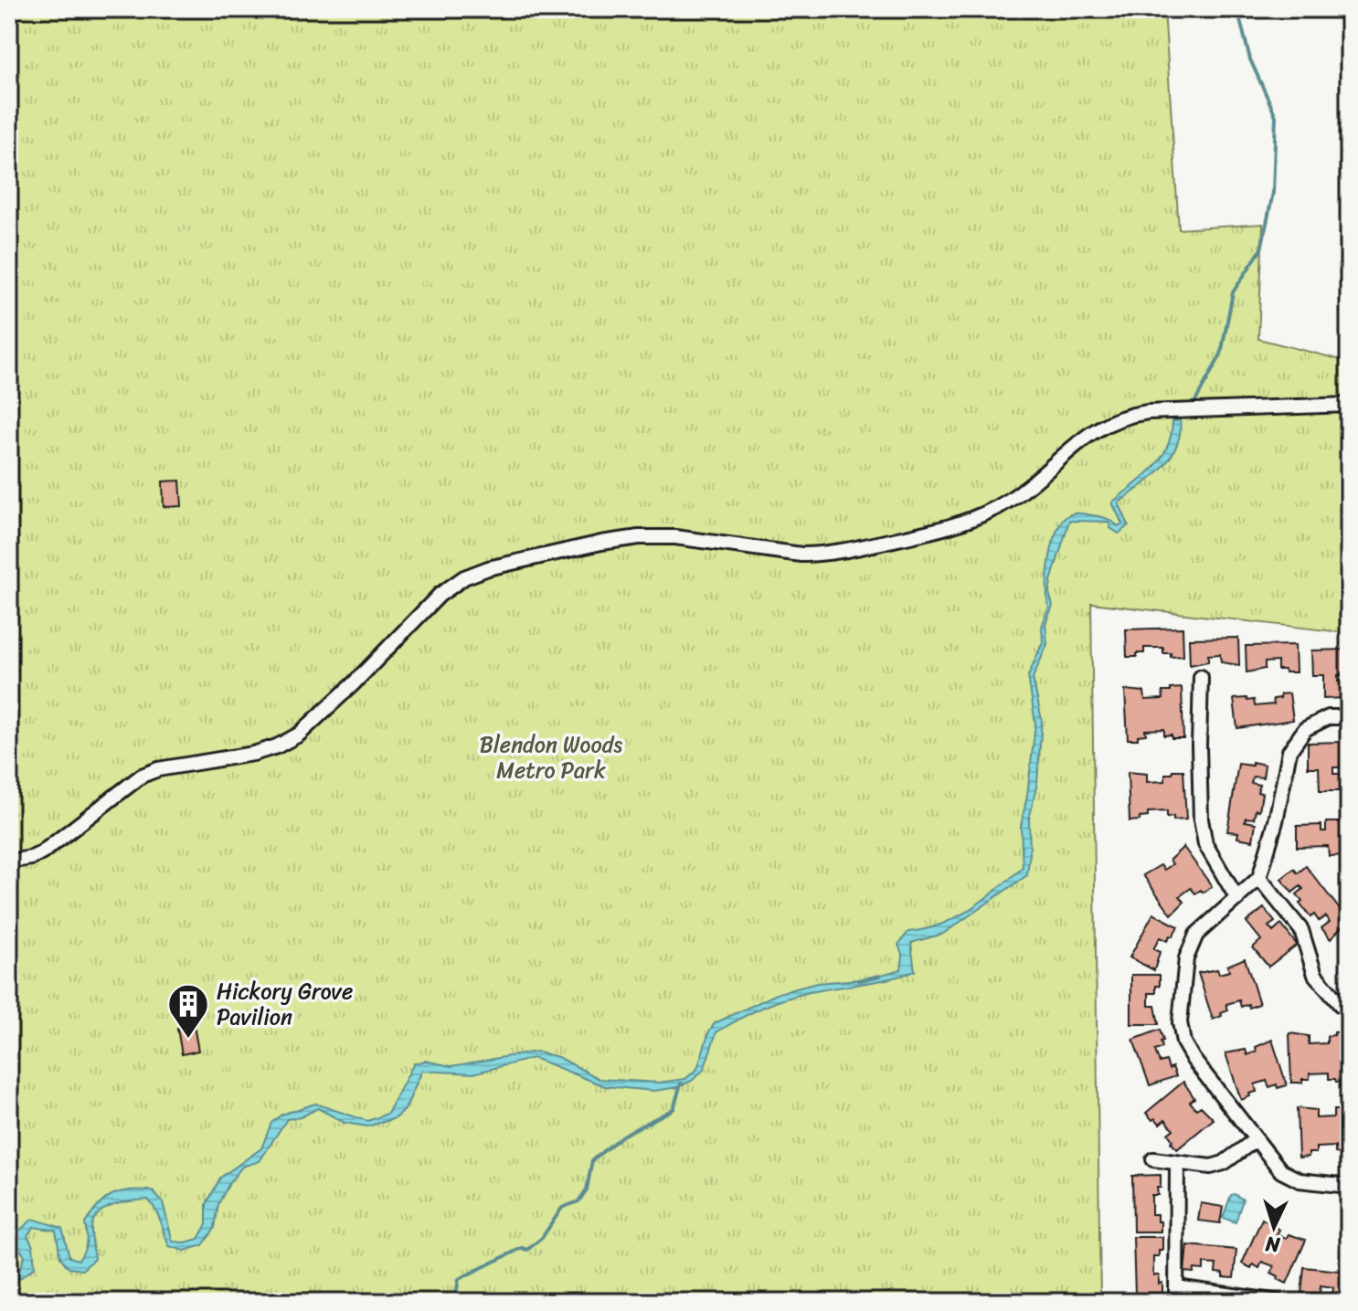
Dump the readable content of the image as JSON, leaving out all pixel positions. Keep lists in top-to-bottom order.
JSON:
{
  "parks": ["Blendon Woods Metro Park"],
  "places": {
    "building": ["Hickory Grove Pavilion"]
  },
  "north": "bottom"
}
